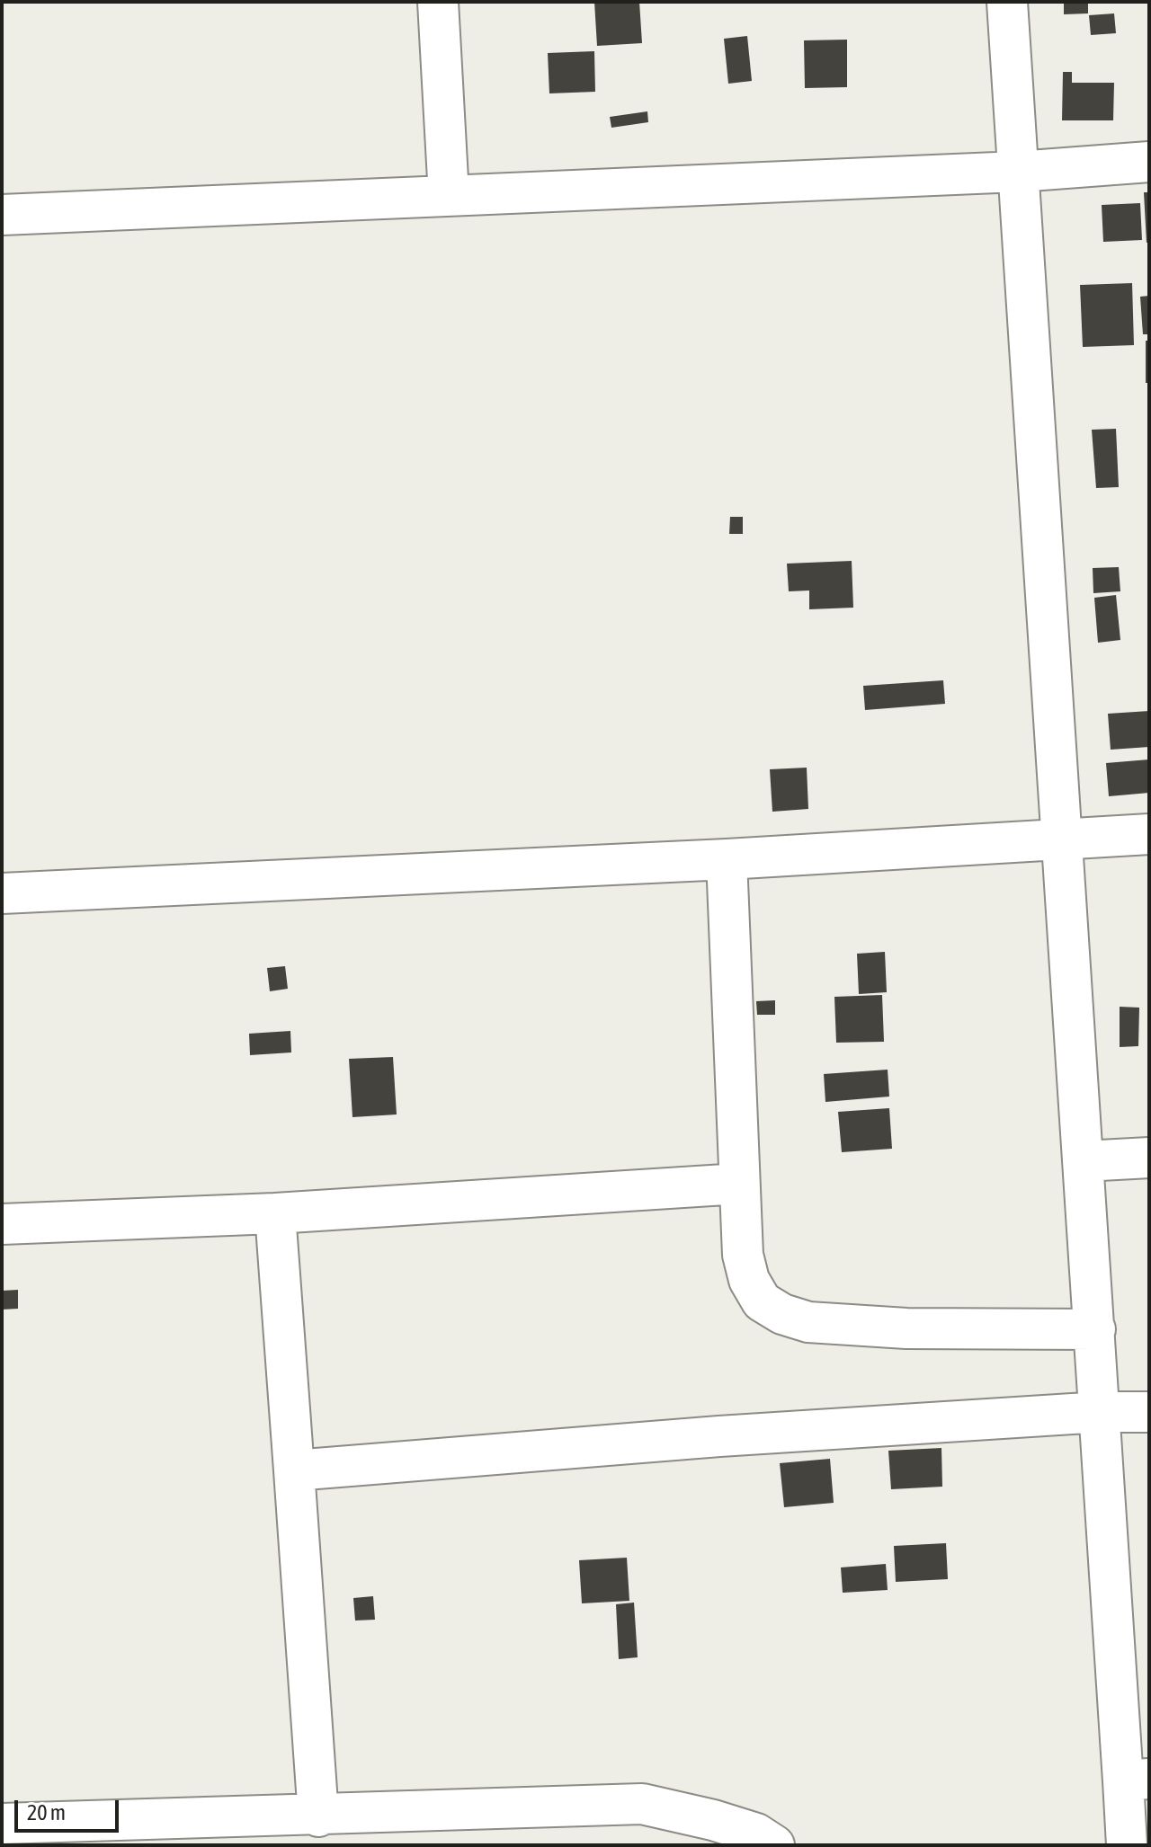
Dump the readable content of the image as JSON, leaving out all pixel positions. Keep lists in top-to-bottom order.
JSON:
{
  "scale_bar": "20 m"
}
